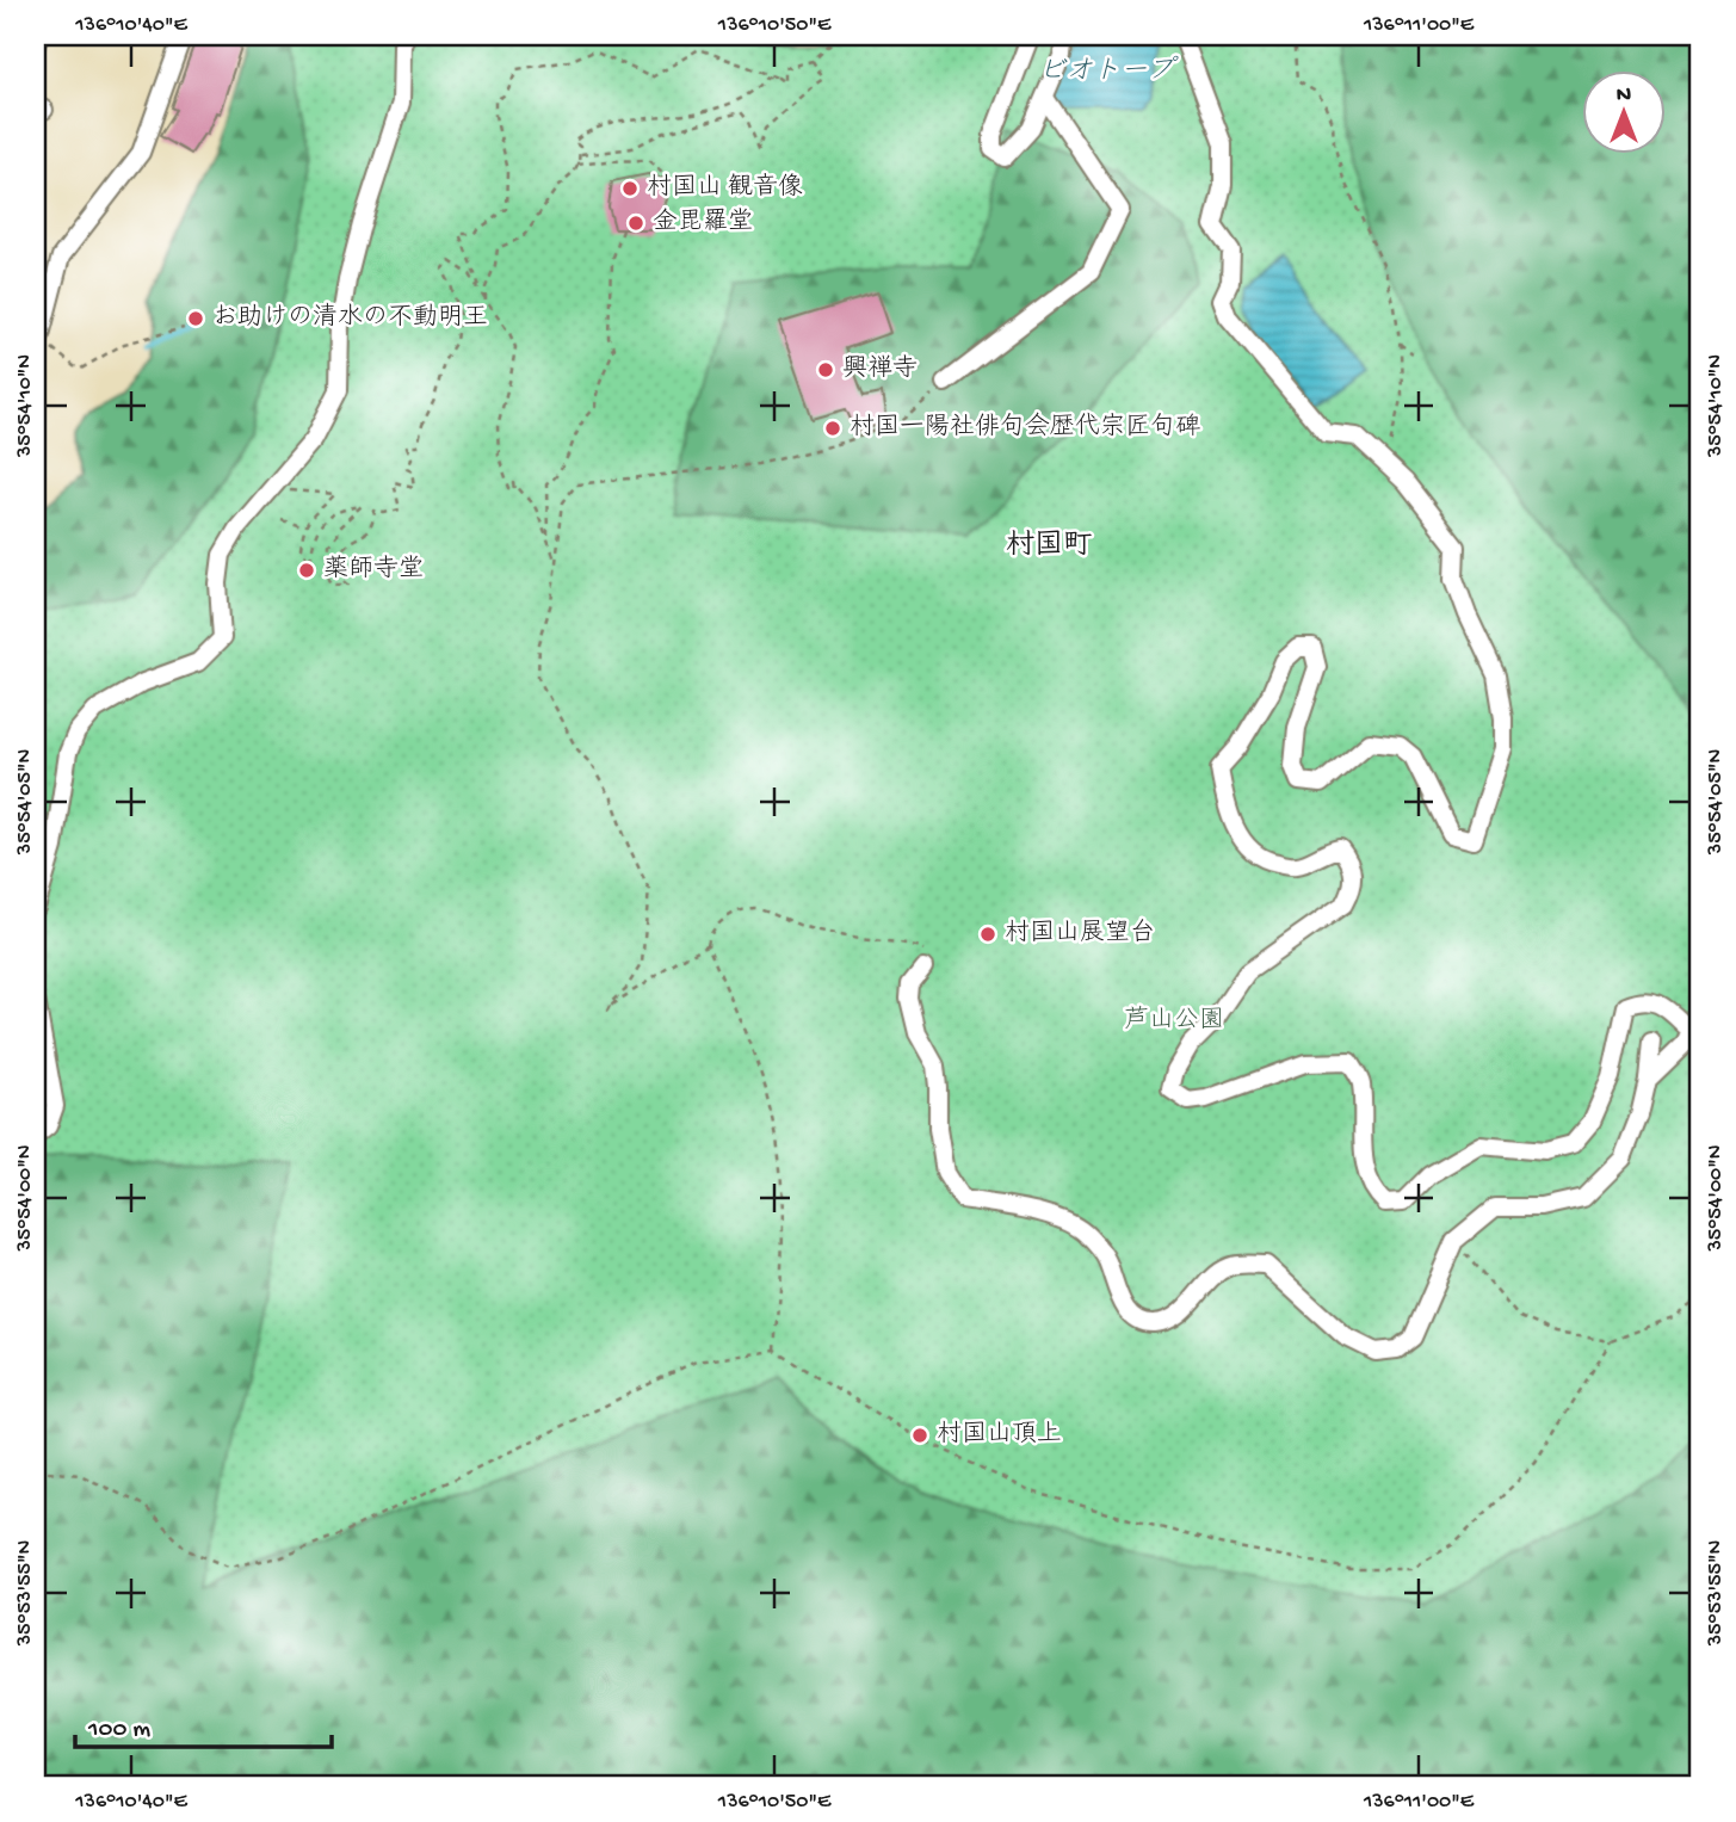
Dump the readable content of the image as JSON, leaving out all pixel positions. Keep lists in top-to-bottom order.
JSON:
{
  "districts": ["村国町"],
  "water": ["ビオトープ"],
  "parks": ["芦山公園"],
  "places": [
    "村国山 観音像",
    "金毘羅堂",
    "お助けの清水の不動明王",
    "興禅寺",
    "村国一陽社俳句会歴代宗匠句碑",
    "薬師寺堂",
    "村国山展望台",
    "村国山頂上"
  ],
  "scale_bar": "100 m",
  "north": "top",
  "coordinates": [
    "136°10'40\"E",
    "136°10'50\"E",
    "136°11'00\"E",
    "35°54'10\"N",
    "35°54'05\"N",
    "35°54'00\"N",
    "35°53'55\"N"
  ]
}
